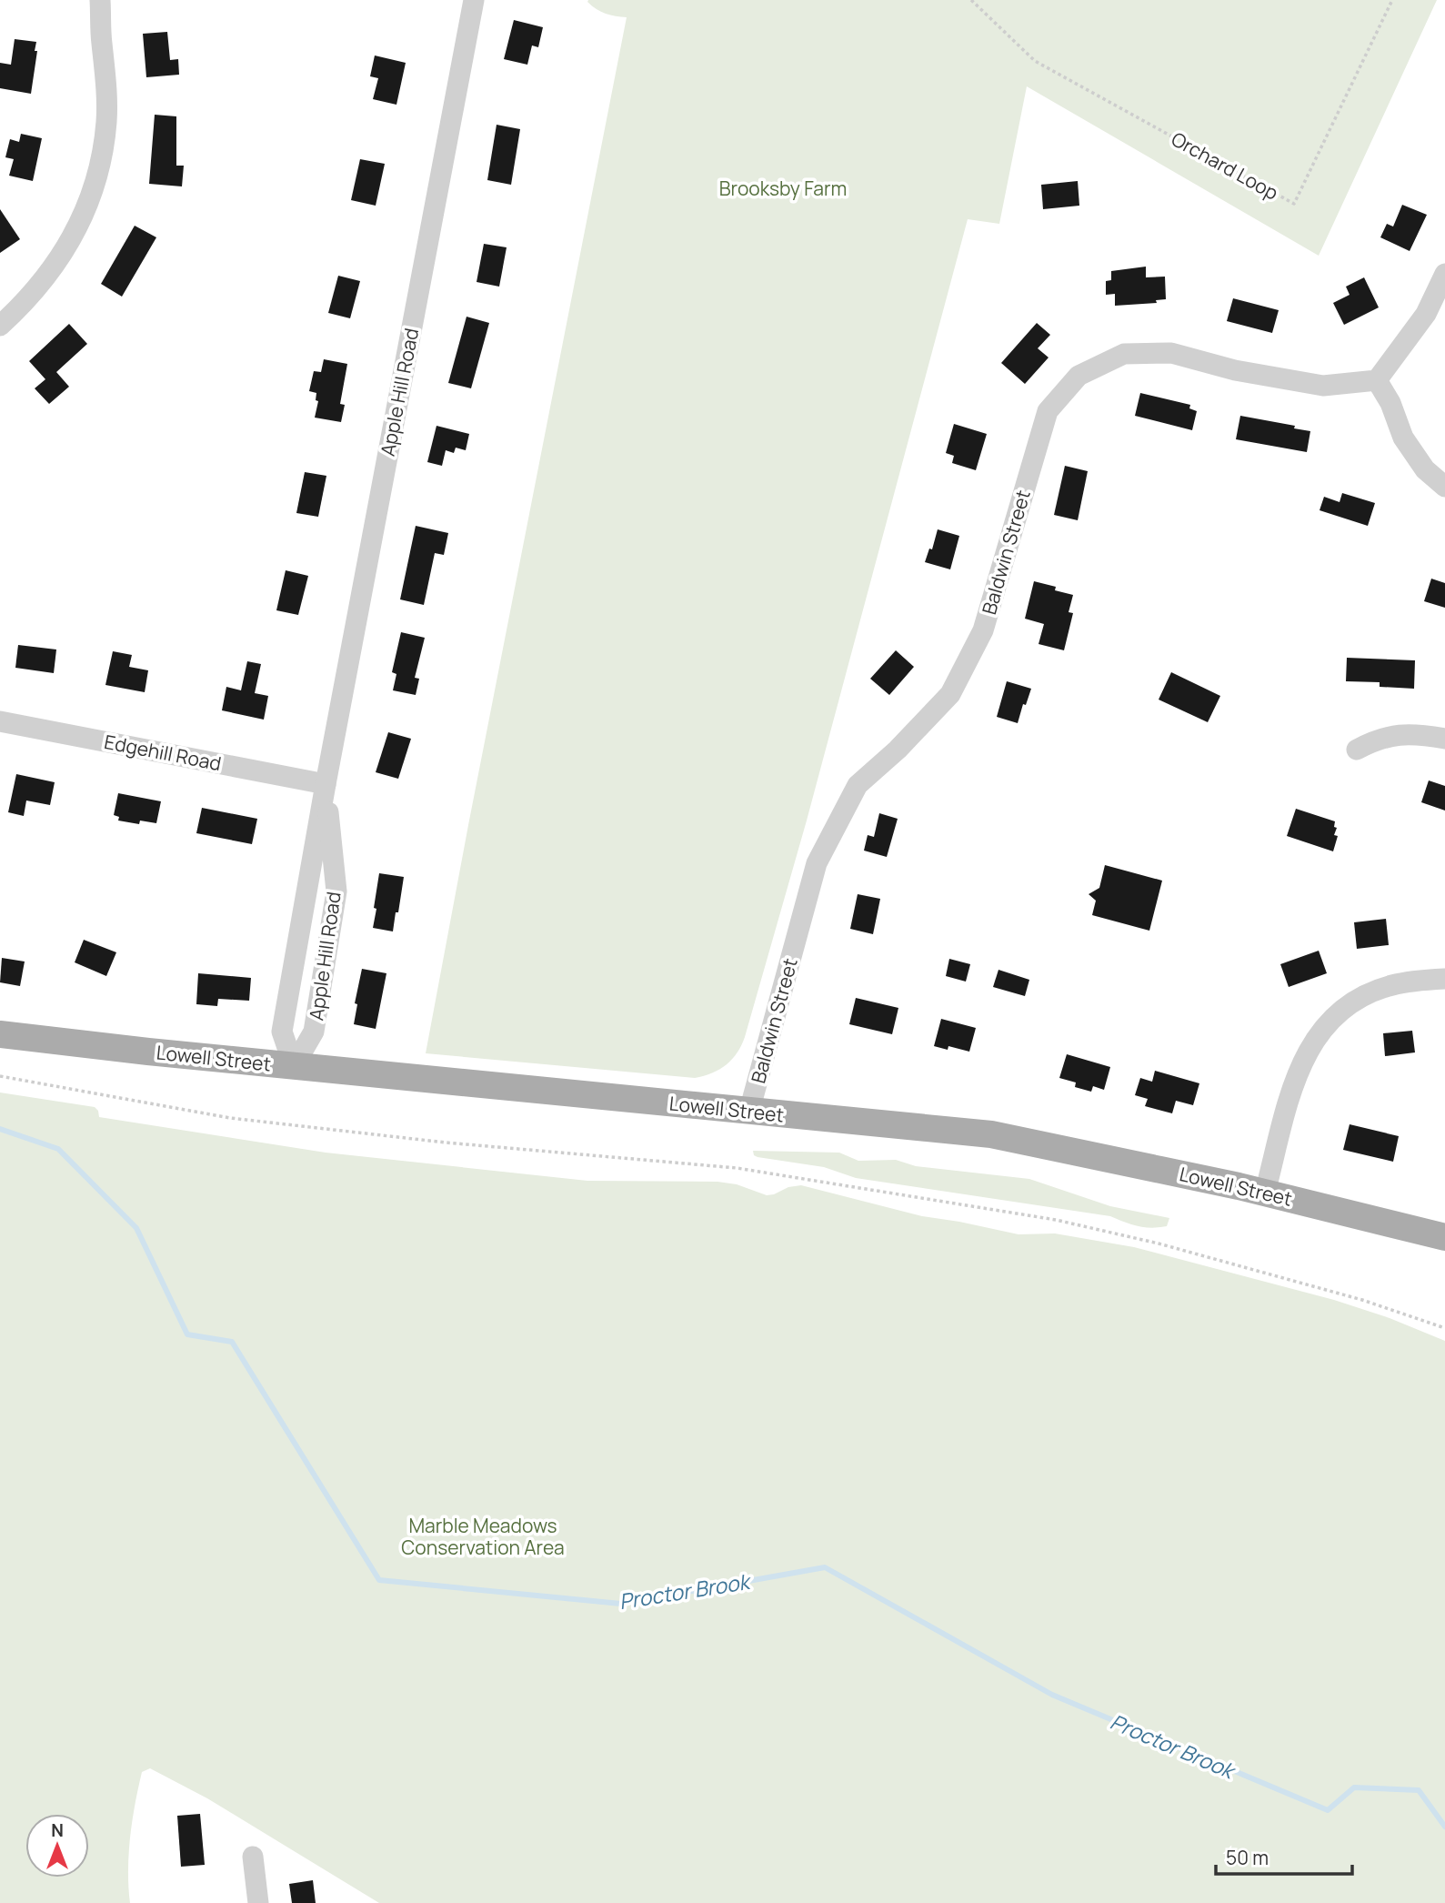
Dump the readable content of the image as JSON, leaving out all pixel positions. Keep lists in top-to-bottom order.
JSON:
{
  "streets": {
    "main road": ["Lowell Street"],
    "street": ["Apple Hill Road", "Baldwin Street", "Edgehill Road"],
    "path": ["Orchard Loop"]
  },
  "crossings": [
    ["Apple Hill Road", "Edgehill Road"],
    ["Apple Hill Road", "Lowell Street"],
    ["Baldwin Street", "Lowell Street"]
  ],
  "water": ["Proctor Brook"],
  "parks": ["Brooksby Farm", "Marble Meadows Conservation Area"],
  "scale_bar": "50 m",
  "north": "top"
}
